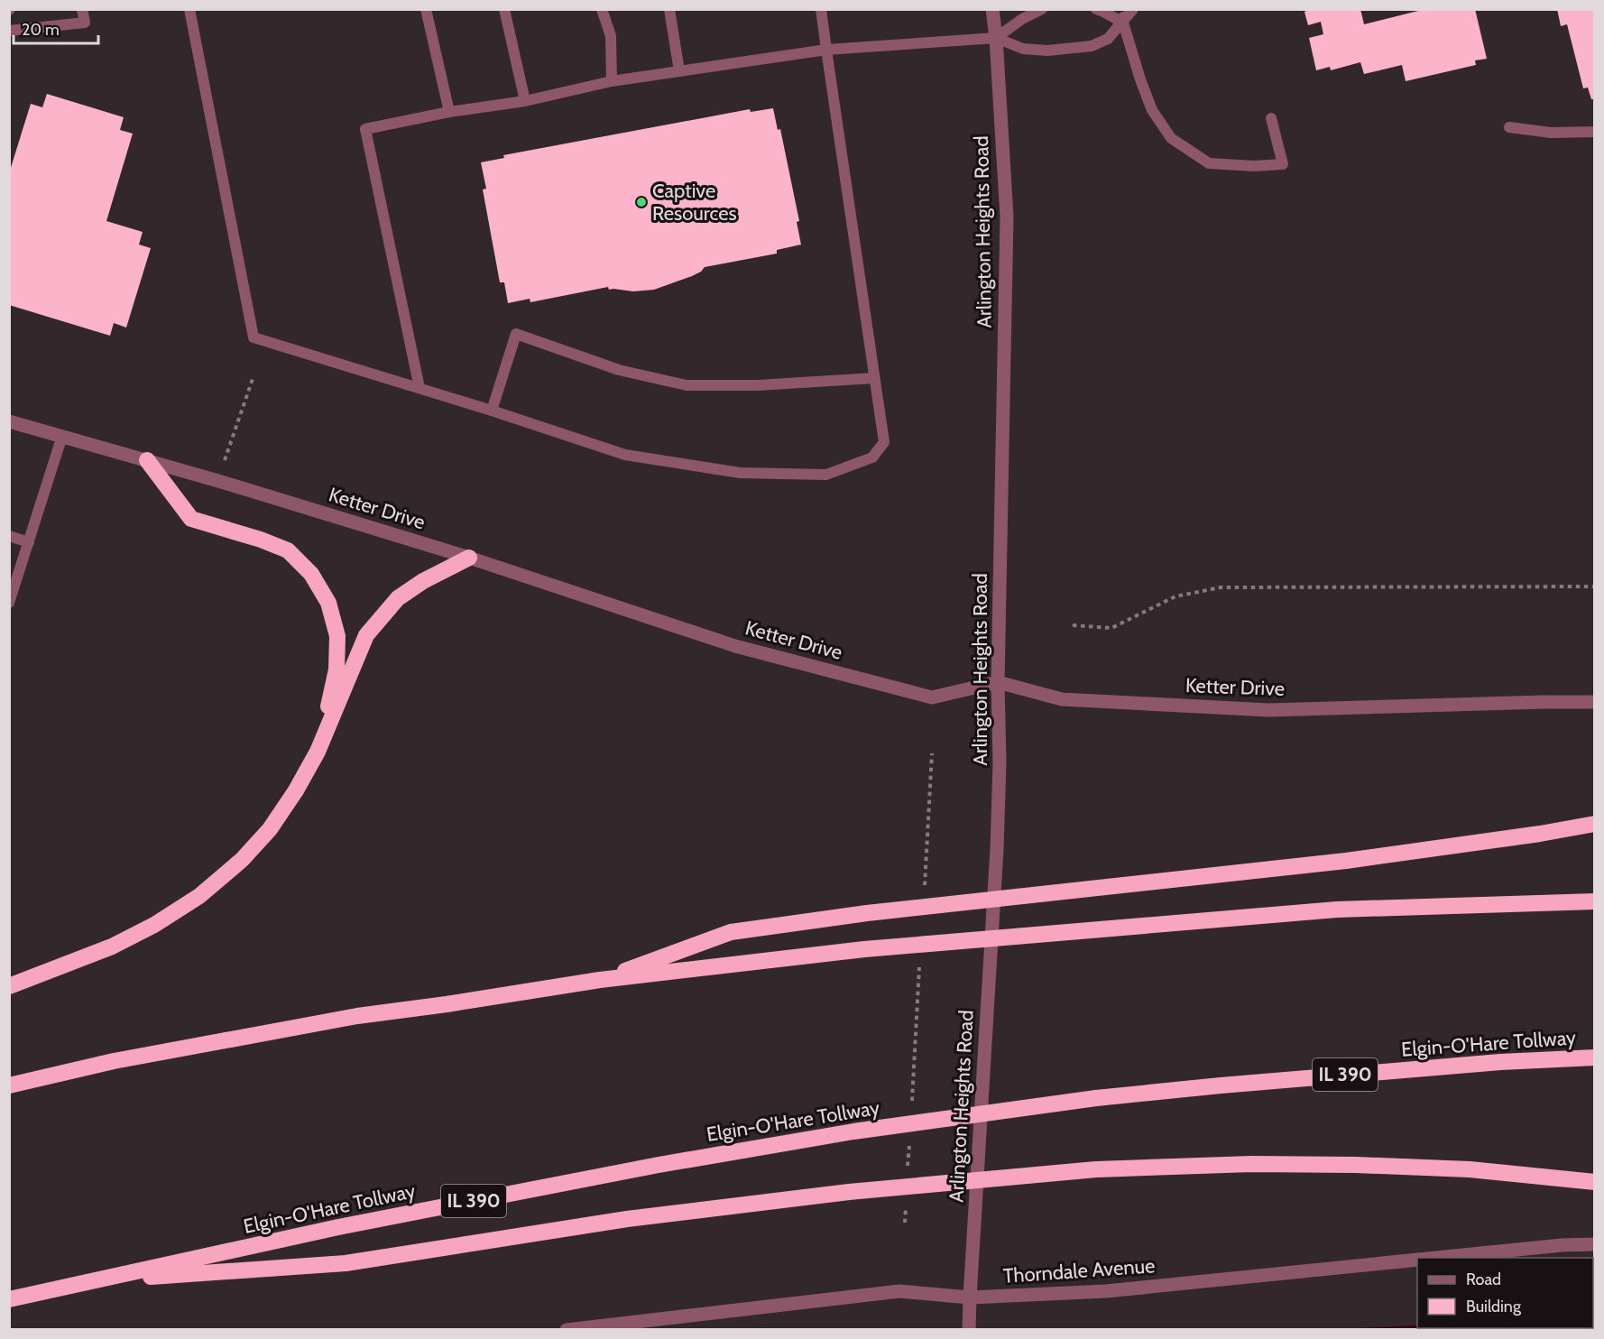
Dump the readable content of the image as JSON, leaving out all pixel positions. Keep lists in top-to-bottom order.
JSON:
{
  "streets": {
    "highway": ["Elgin-O'Hare Tollway", "IL 390"],
    "street": ["Arlington Heights Road", "Ketter Drive", "Thorndale Avenue"]
  },
  "crossings": [
    ["Arlington Heights Road", "Ketter Drive"],
    ["Arlington Heights Road", "Thorndale Avenue"],
    ["Elgin-O'Hare Tollway", "IL 390"]
  ],
  "places": ["Captive Resources"],
  "legend": ["Road", "Building"],
  "scale_bar": "20 m"
}
